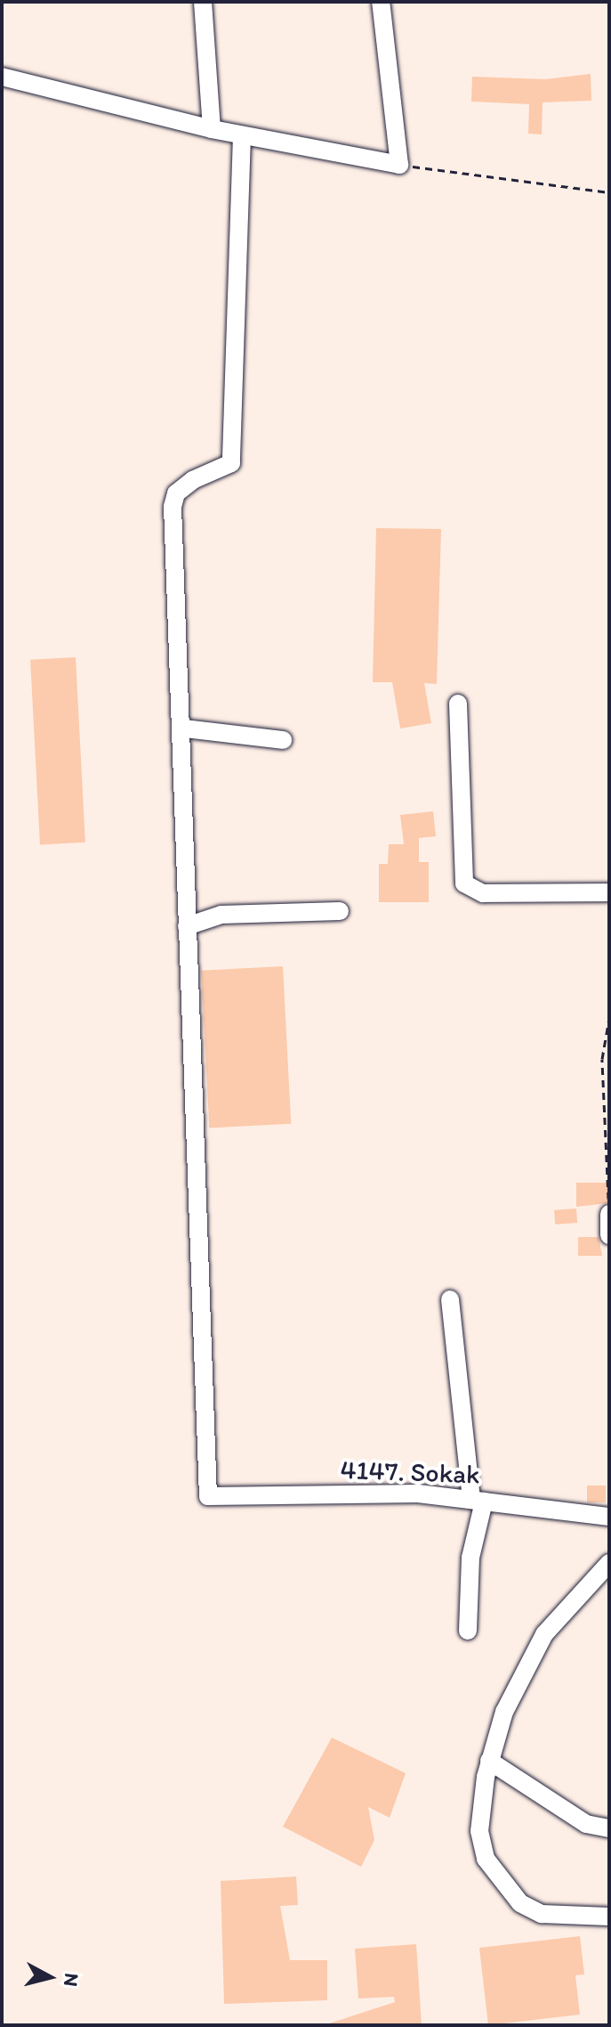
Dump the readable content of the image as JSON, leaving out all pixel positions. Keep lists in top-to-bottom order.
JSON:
{
  "streets": {
    "street": ["4147. Sokak"]
  },
  "north": "right"
}
